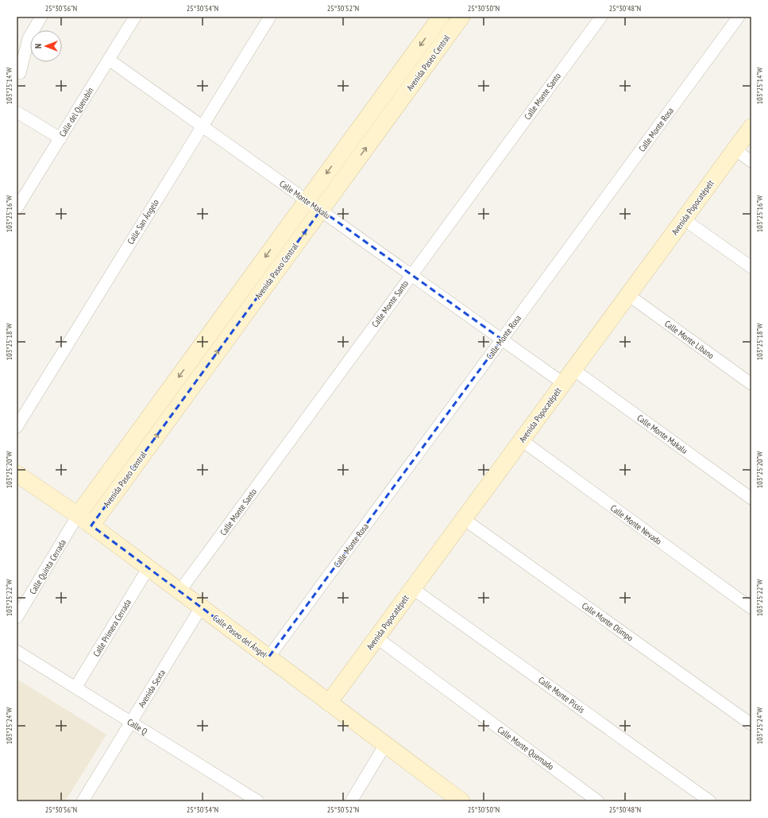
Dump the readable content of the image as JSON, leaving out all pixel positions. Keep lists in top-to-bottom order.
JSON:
{
  "streets": {
    "street": [
      "Avenida Paseo Central",
      "Calle Monte Santo",
      "Calle del Querubín",
      "Calle Monte Rosa",
      "Calle Monte Makalu",
      "Avenida Popocatépelt",
      "Calle San Ángelo",
      "Calle Monte Líbano",
      "Calle Monte Nevado",
      "Calle Quinta Cerrada",
      "Calle Monte Olimpo",
      "Calle Primera Cerrada",
      "Calle Paseo del Ángel",
      "Avenida Sexta",
      "Calle Monte Pissis",
      "Calle Q",
      "Calle Monte Quemado"
    ]
  },
  "crossings": [
    ["Avenida Paseo Central", "Calle Monte Makalu"],
    ["Avenida Paseo Central", "Calle Quinta Cerrada"],
    ["Avenida Paseo Central", "Calle Paseo del Ángel"],
    ["Calle Monte Santo", "Calle Monte Makalu"],
    ["Calle Monte Santo", "Calle Paseo del Ángel"],
    ["Calle del Querubín", "Calle Monte Makalu"],
    ["Calle Monte Rosa", "Calle Monte Makalu"],
    ["Calle Monte Rosa", "Calle Paseo del Ángel"],
    ["Calle Monte Makalu", "Avenida Popocatépelt"],
    ["Calle Monte Makalu", "Calle San Ángelo"],
    ["Avenida Popocatépelt", "Calle Monte Líbano"],
    ["Avenida Popocatépelt", "Calle Monte Nevado"],
    ["Avenida Popocatépelt", "Calle Monte Olimpo"],
    ["Avenida Popocatépelt", "Calle Paseo del Ángel"],
    ["Avenida Popocatépelt", "Calle Monte Pissis"],
    ["Avenida Popocatépelt", "Calle Monte Quemado"],
    ["Calle Quinta Cerrada", "Calle Paseo del Ángel"],
    ["Calle Primera Cerrada", "Calle Paseo del Ángel"],
    ["Calle Primera Cerrada", "Calle Q"],
    ["Calle Paseo del Ángel", "Avenida Sexta"],
    ["Avenida Sexta", "Calle Q"]
  ],
  "north": "left",
  "coordinates": [
    "25°30'56\"N",
    "25°30'54\"N",
    "25°30'52\"N",
    "25°30'50\"N",
    "25°30'48\"N",
    "103°25'14\"W",
    "103°25'16\"W",
    "103°25'18\"W",
    "103°25'20\"W",
    "103°25'22\"W",
    "103°25'24\"W"
  ]
}
